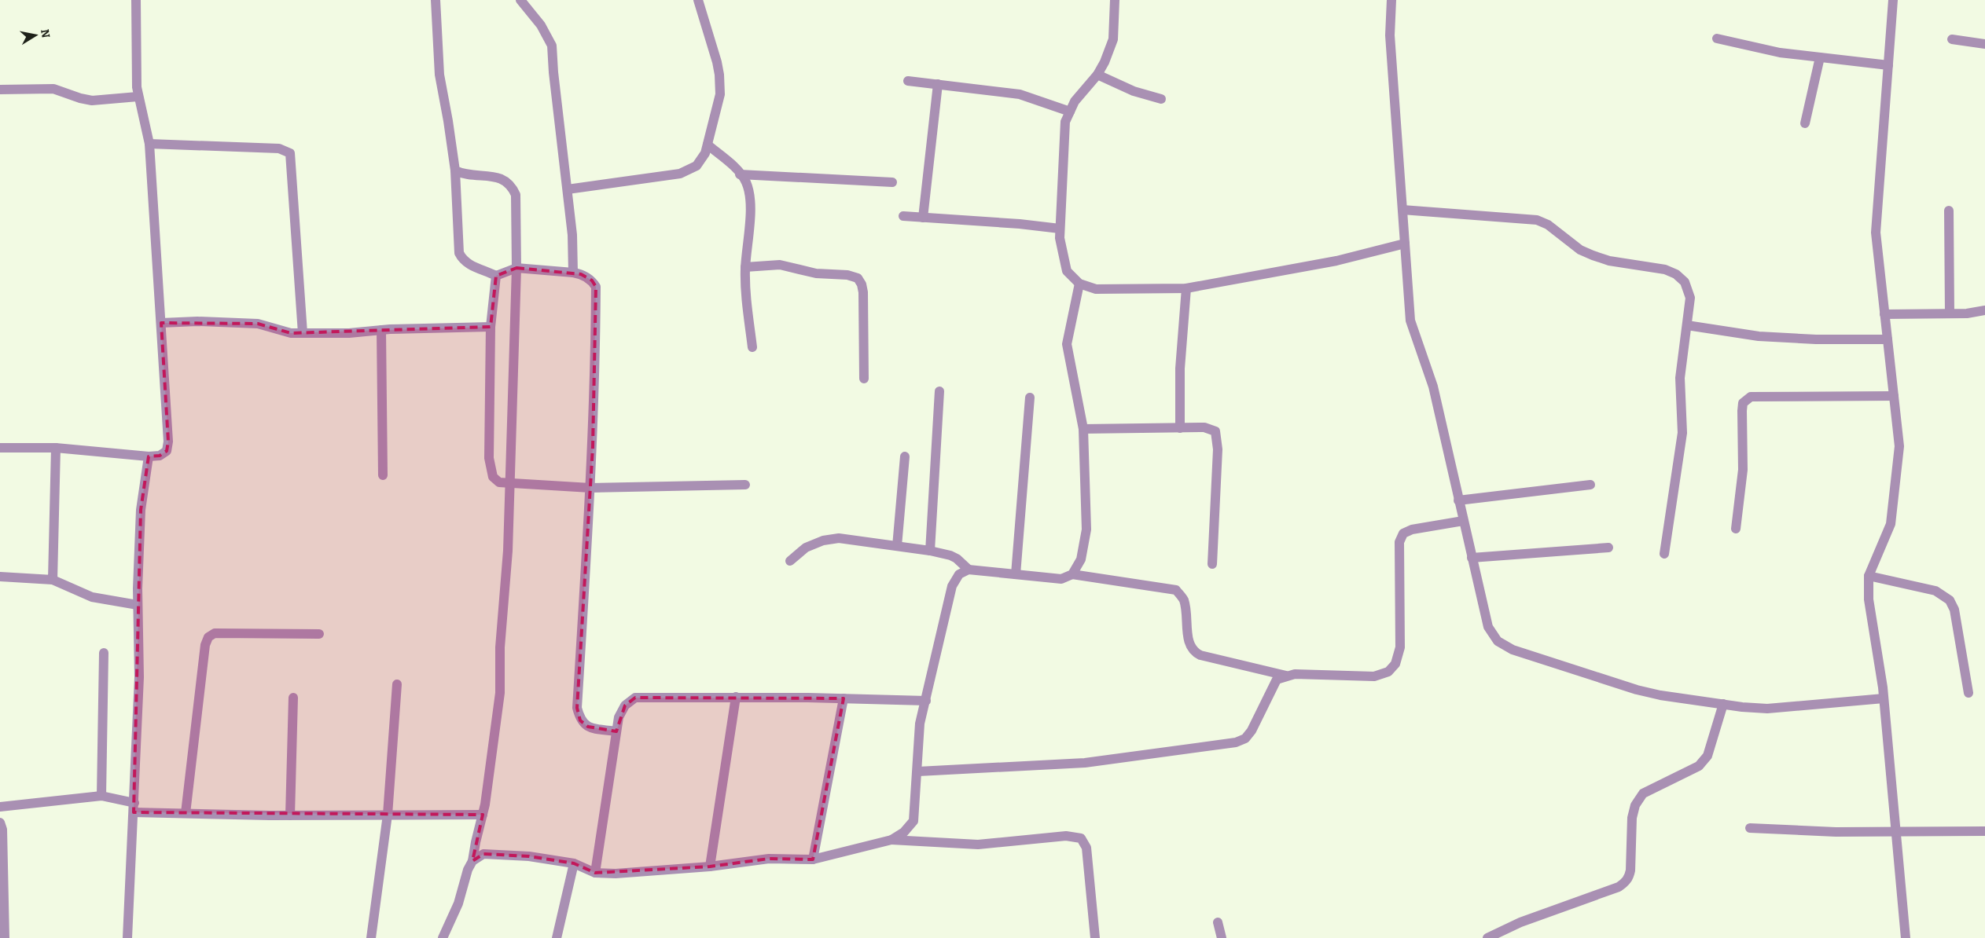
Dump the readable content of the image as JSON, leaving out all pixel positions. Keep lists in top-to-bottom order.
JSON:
{
  "north": "right"
}
